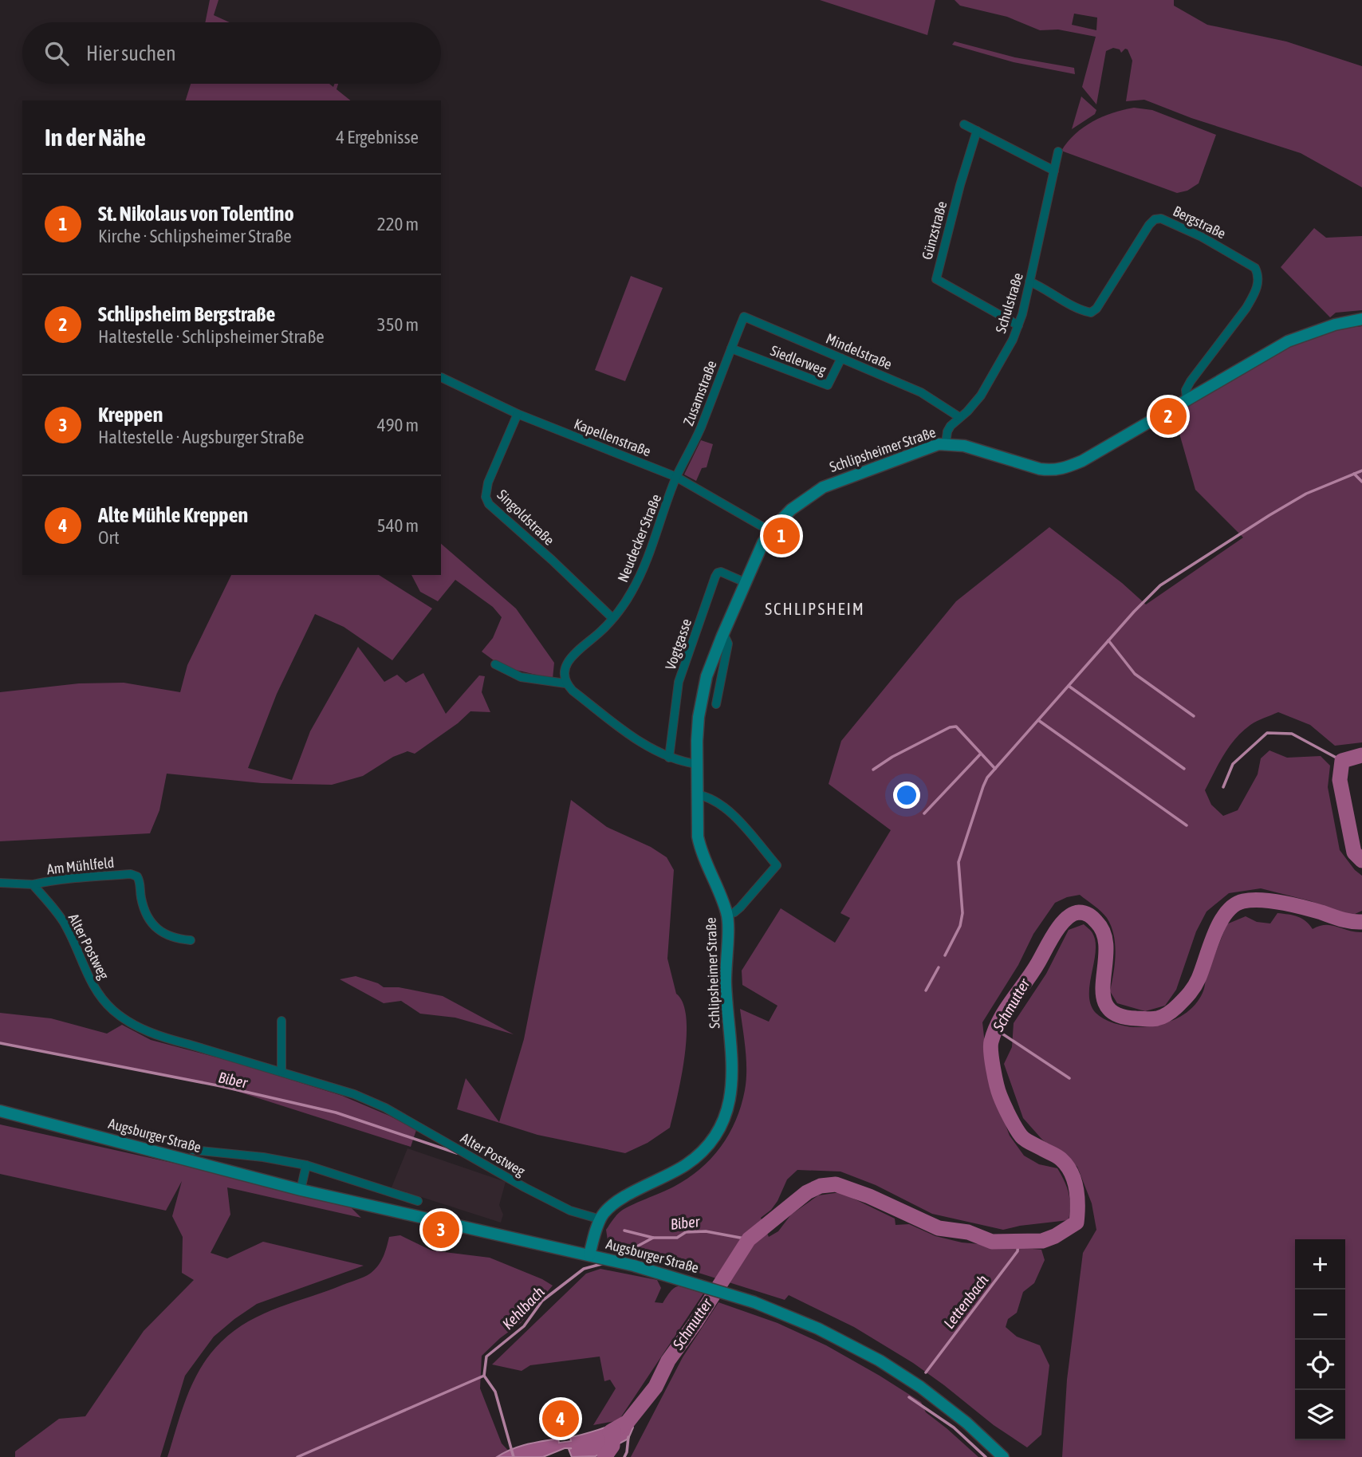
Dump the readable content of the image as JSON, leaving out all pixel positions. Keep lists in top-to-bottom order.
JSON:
{
  "streets": {
    "street": [
      "Bergstraße",
      "Günzstraße",
      "Schulstraße",
      "Mindelstraße",
      "Siedlerweg",
      "Zusamstraße",
      "Kapellenstraße",
      "Schlipsheimer Straße",
      "Singoldstraße",
      "Neudecker Straße",
      "Vogtgasse",
      "Am Mühlfeld",
      "Alter Postweg",
      "Augsburger Straße"
    ]
  },
  "crossings": [
    ["Bergstraße", "Schulstraße"],
    ["Bergstraße", "Schlipsheimer Straße"],
    ["Günzstraße", "Schulstraße"],
    ["Schulstraße", "Mindelstraße"],
    ["Schulstraße", "Schlipsheimer Straße"],
    ["Mindelstraße", "Siedlerweg"],
    ["Mindelstraße", "Zusamstraße"],
    ["Siedlerweg", "Zusamstraße"],
    ["Zusamstraße", "Kapellenstraße"],
    ["Zusamstraße", "Neudecker Straße"],
    ["Kapellenstraße", "Schlipsheimer Straße"],
    ["Kapellenstraße", "Singoldstraße"],
    ["Kapellenstraße", "Neudecker Straße"],
    ["Schlipsheimer Straße", "Vogtgasse"],
    ["Schlipsheimer Straße", "Alter Postweg"],
    ["Schlipsheimer Straße", "Augsburger Straße"],
    ["Singoldstraße", "Neudecker Straße"],
    ["Am Mühlfeld", "Alter Postweg"]
  ],
  "districts": ["SCHLIPSHEIM"],
  "water": [
    "Schmutter",
    "Biber",
    "Lettenbach",
    "Kehlbach"
  ],
  "page": {
    "search": "Hier suchen",
    "heading": ["In der Nähe", "4 Ergebnisse"],
    "list": [
      {
        "mark": "1",
        "name": "St. Nikolaus von Tolentino",
        "note": "Kirche · Schlipsheimer Straße",
        "value": "220 m"
      },
      {
        "mark": "2",
        "name": "Schlipsheim Bergstraße",
        "note": "Haltestelle · Schlipsheimer Straße",
        "value": "350 m"
      },
      {
        "mark": "3",
        "name": "Kreppen",
        "note": "Haltestelle · Augsburger Straße",
        "value": "490 m"
      },
      {
        "mark": "4",
        "name": "Alte Mühle Kreppen",
        "note": "Ort",
        "value": "540 m"
      }
    ],
    "pins": [
      "2",
      "1",
      "3",
      "4"
    ],
    "map_buttons": ["+", "−"]
  }
}
